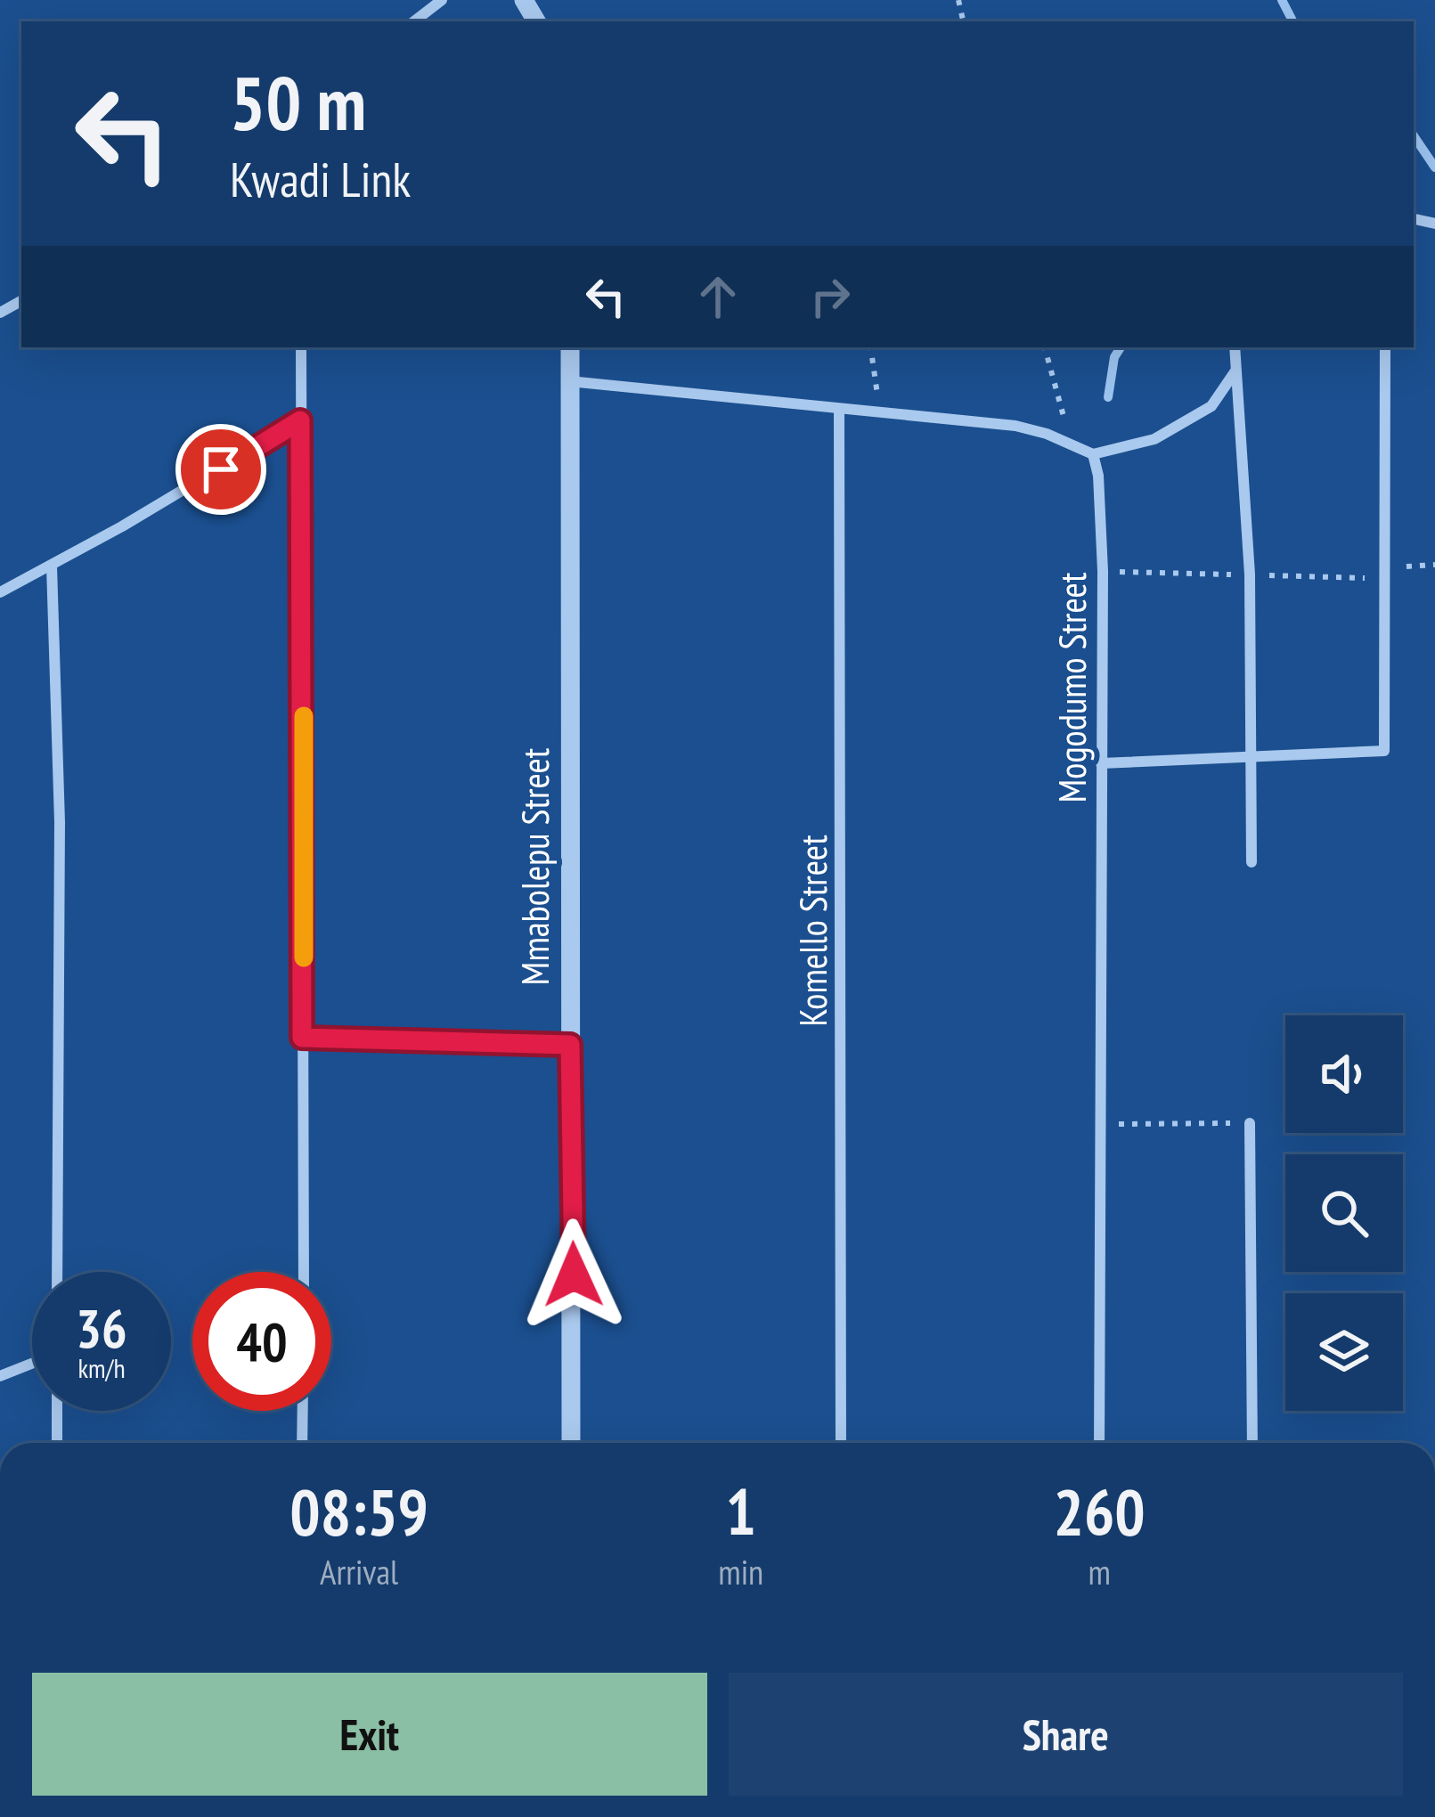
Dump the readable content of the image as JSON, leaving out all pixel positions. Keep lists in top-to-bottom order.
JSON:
{
  "streets": {
    "street": ["Mogodumo Street", "Mmabolepu Street", "Komello Street"]
  },
  "page": {
    "turn": ["50 m", "Kwadi Link"],
    "speed": "36 km/h",
    "limit": "40",
    "eta": [
      "08:59",
      "Arrival",
      "1",
      "min",
      "260",
      "m"
    ],
    "buttons": ["Exit", "Share"]
  }
}
